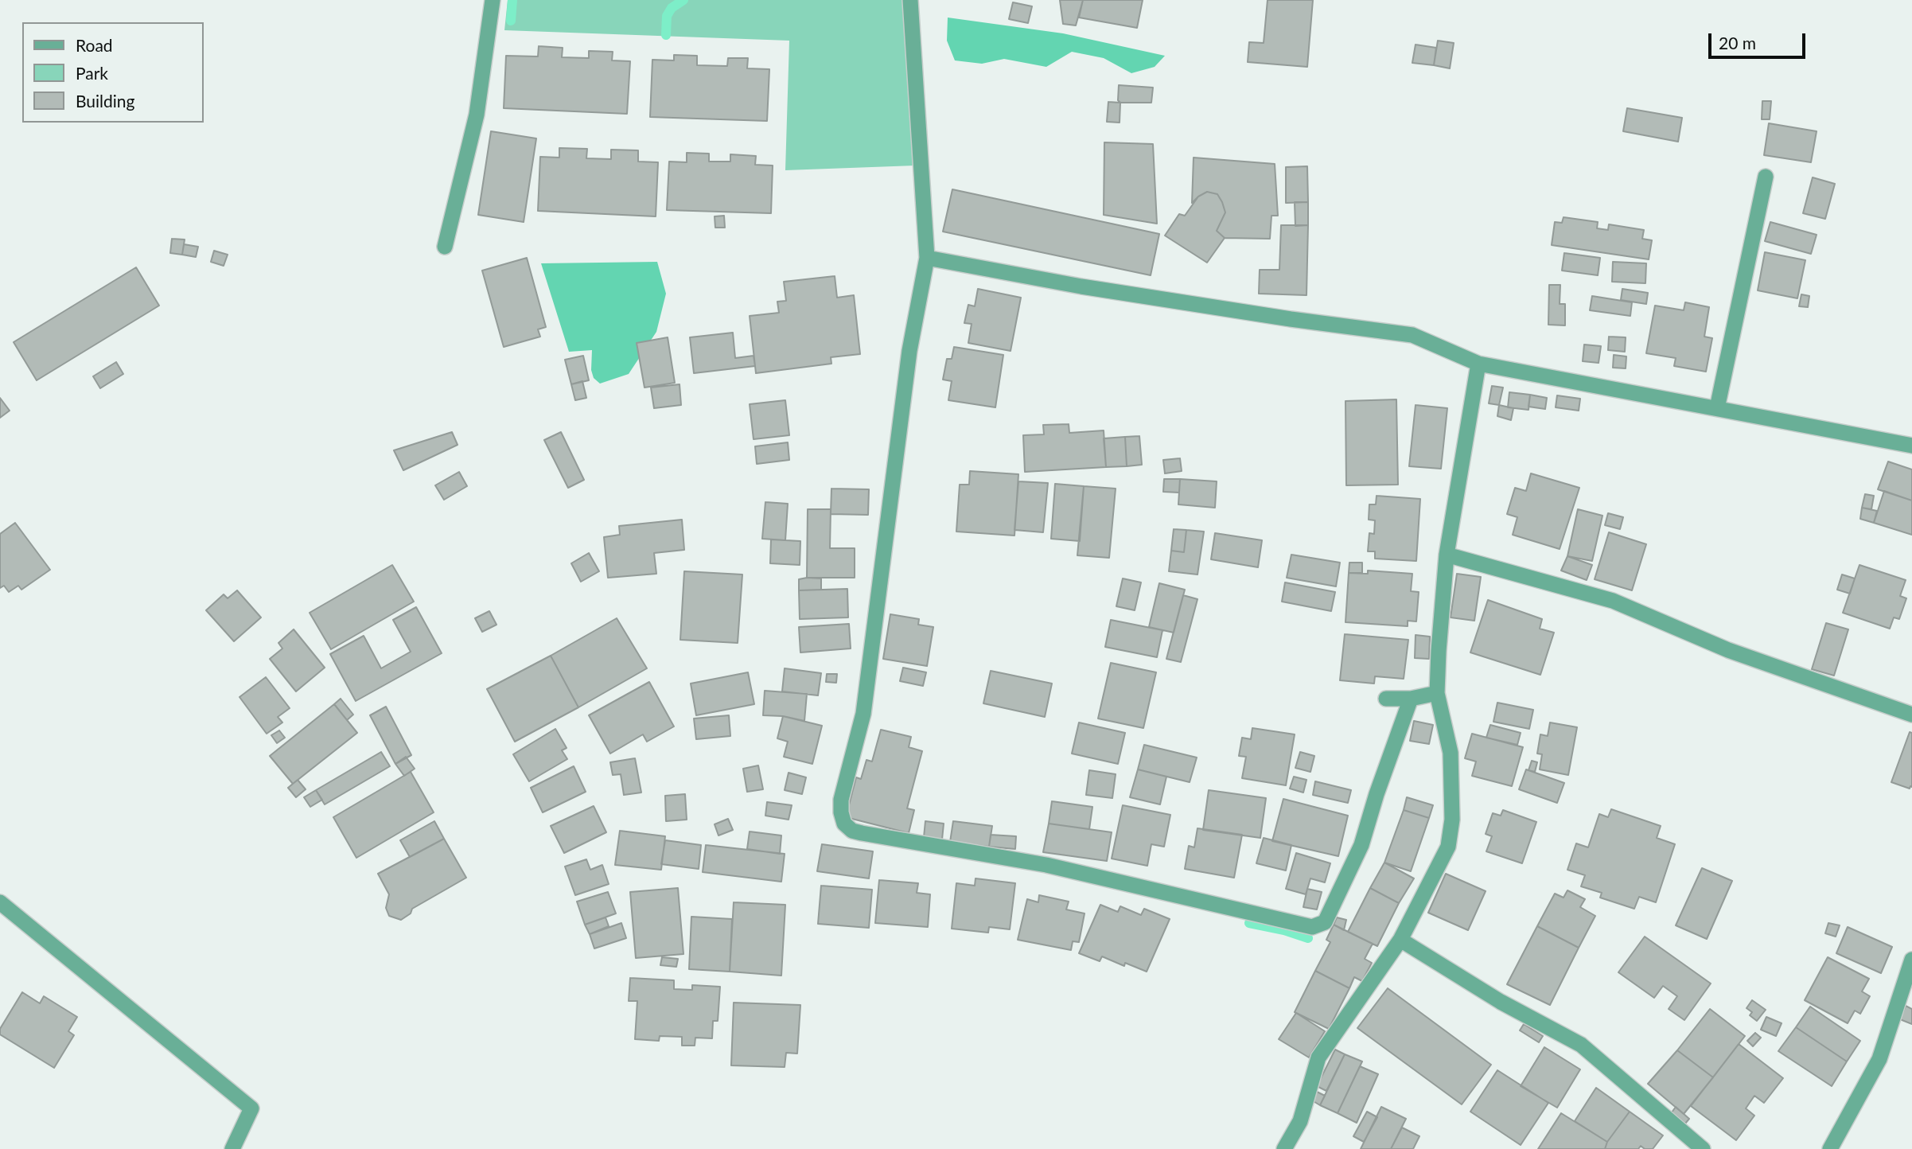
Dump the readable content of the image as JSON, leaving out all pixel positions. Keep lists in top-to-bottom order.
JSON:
{
  "legend": ["Road", "Park", "Building"],
  "scale_bar": "20 m"
}
